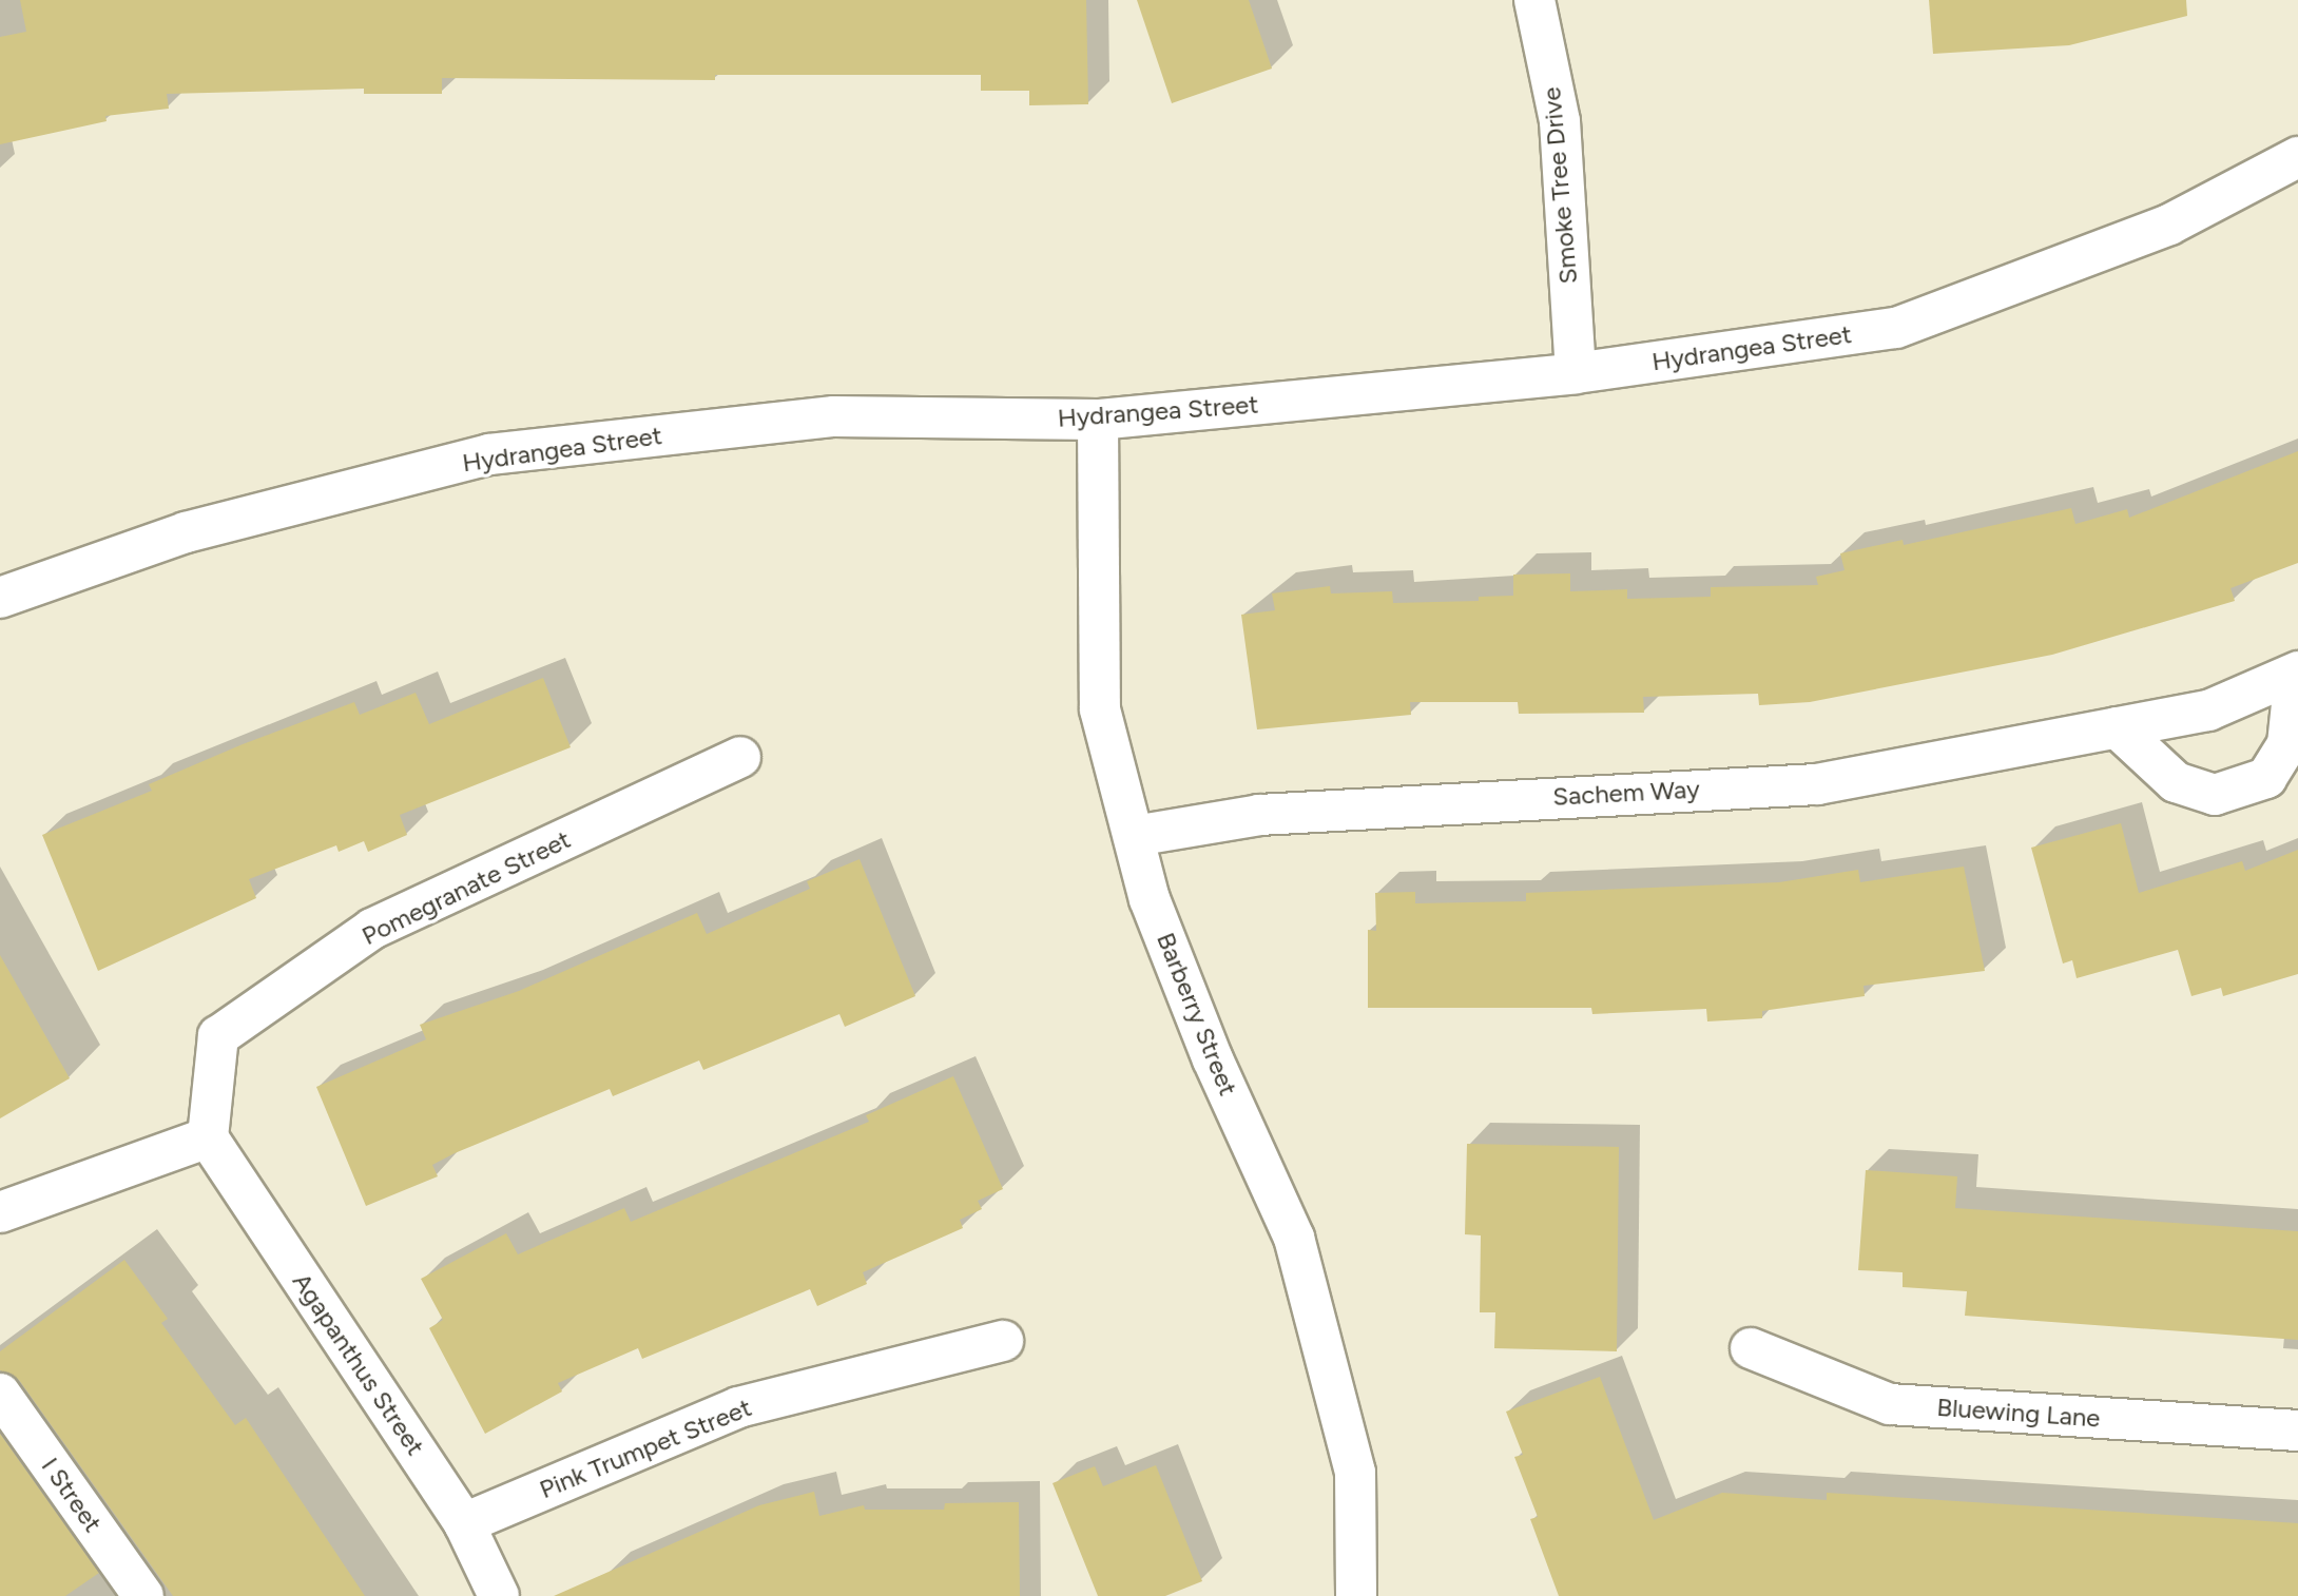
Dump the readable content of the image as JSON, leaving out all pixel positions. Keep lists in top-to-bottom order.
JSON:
{
  "streets": {
    "street": [
      "Smoke Tree Drive",
      "Hydrangea Street",
      "Sachem Way",
      "Pomegranate Street",
      "Barberry Street",
      "Agapanthus Street",
      "Bluewing Lane",
      "Pink Trumpet Street",
      "I Street"
    ]
  },
  "crossings": [
    ["Smoke Tree Drive", "Hydrangea Street"],
    ["Hydrangea Street", "Barberry Street"],
    ["Sachem Way", "Barberry Street"],
    ["Pomegranate Street", "Agapanthus Street"],
    ["Agapanthus Street", "Pink Trumpet Street"]
  ]
}
